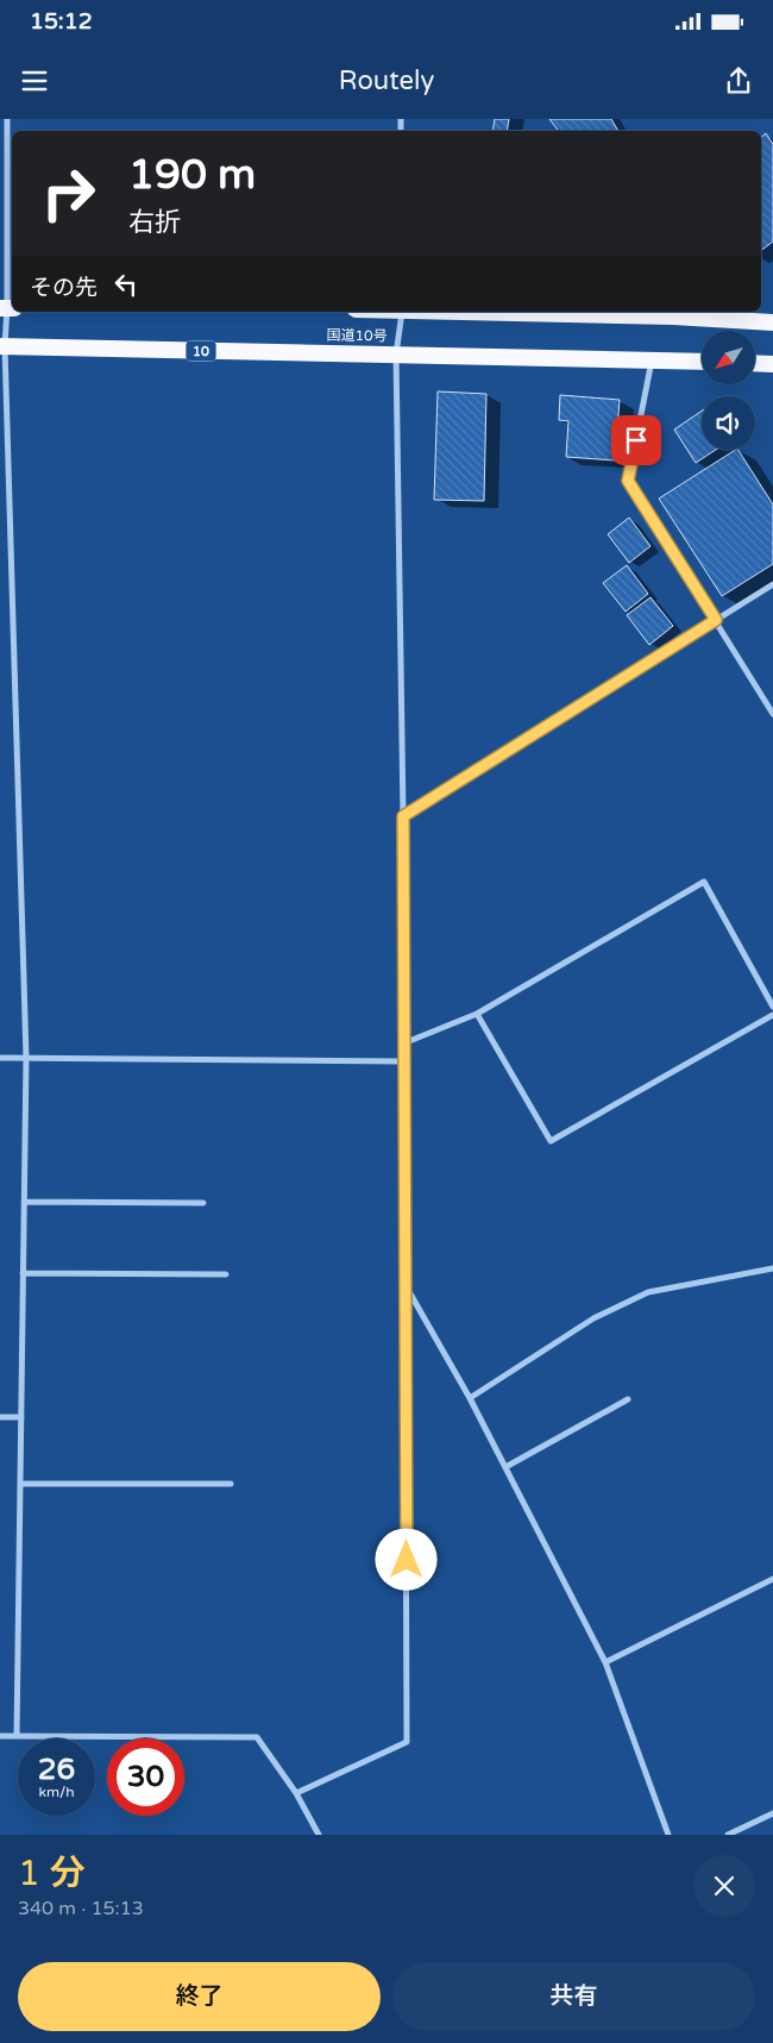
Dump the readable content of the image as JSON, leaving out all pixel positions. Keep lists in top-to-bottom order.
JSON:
{
  "streets": {
    "highway": ["国道10号", "10"]
  },
  "north": "bottom left",
  "page": {
    "status": "15:12",
    "header": "Routely",
    "turn": ["190 m", "右折"],
    "then": "その先",
    "speed": "26 km/h",
    "limit": "30",
    "heading": ["1 分", "340 m · 15:13"],
    "buttons": ["終了", "共有"]
  }
}
